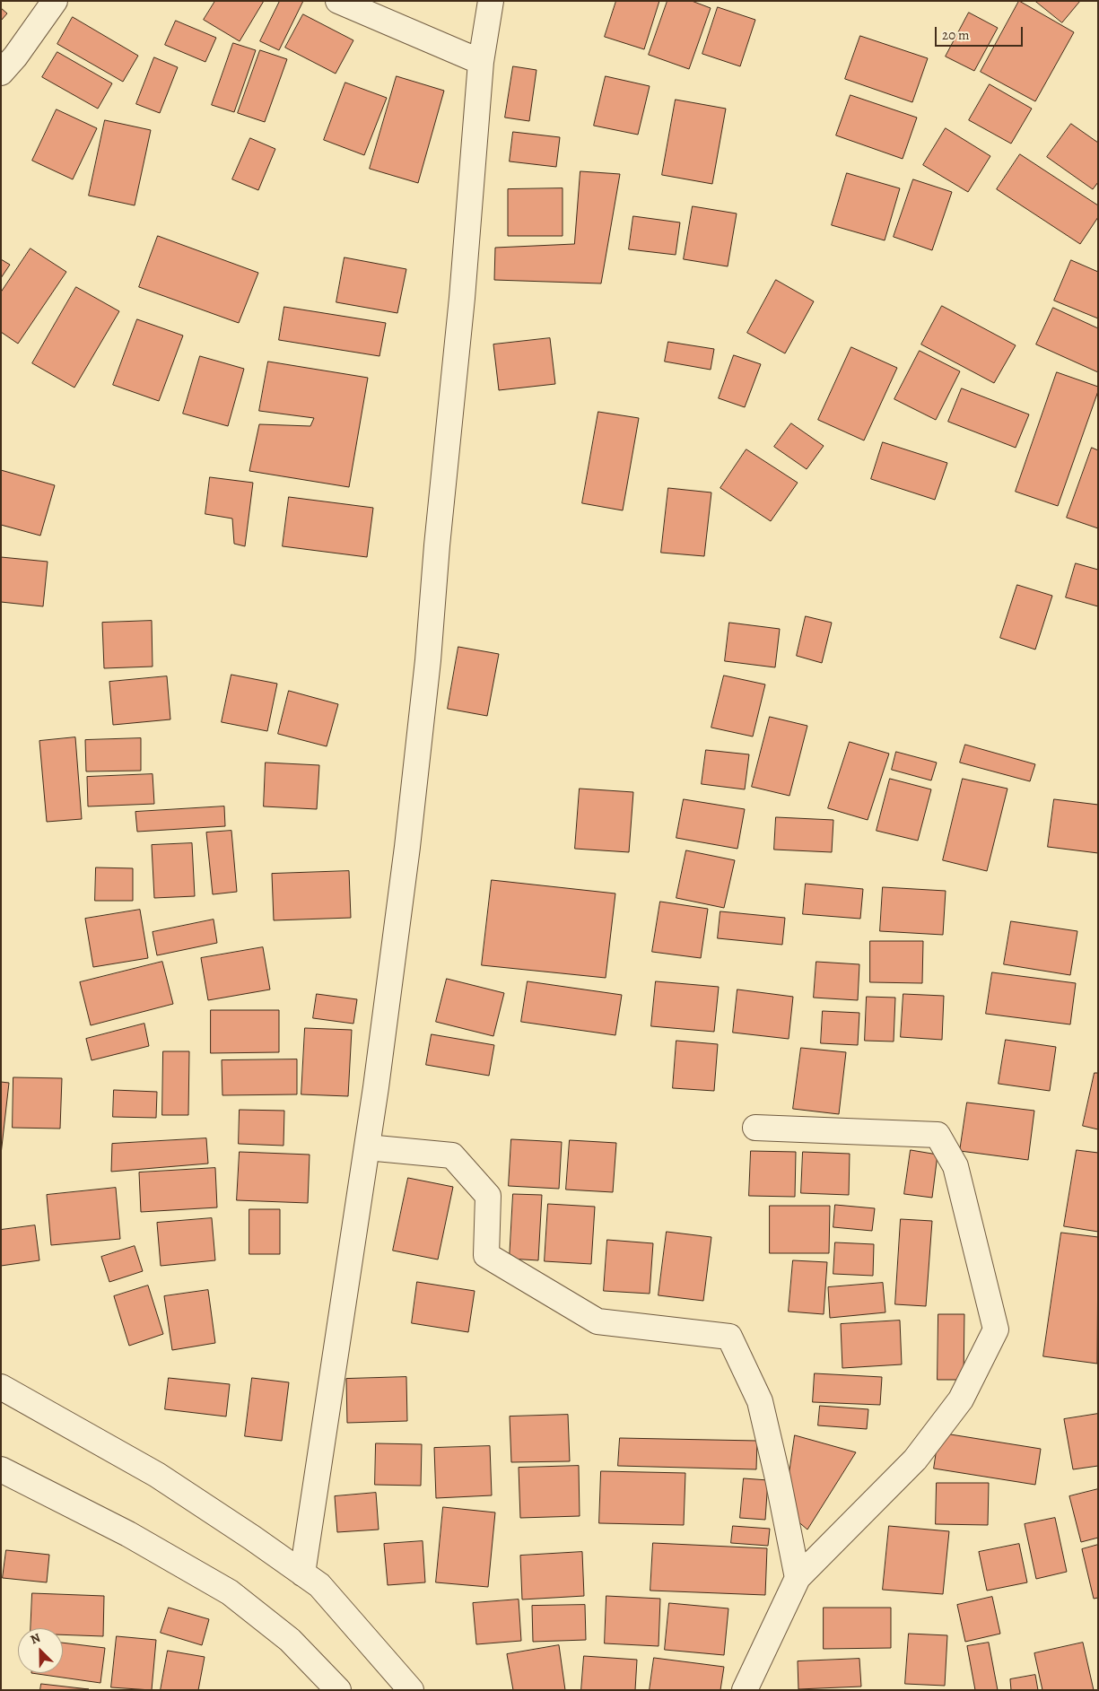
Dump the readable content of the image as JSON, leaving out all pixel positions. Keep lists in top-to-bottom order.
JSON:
{
  "scale_bar": "20 m",
  "north": "top left"
}
